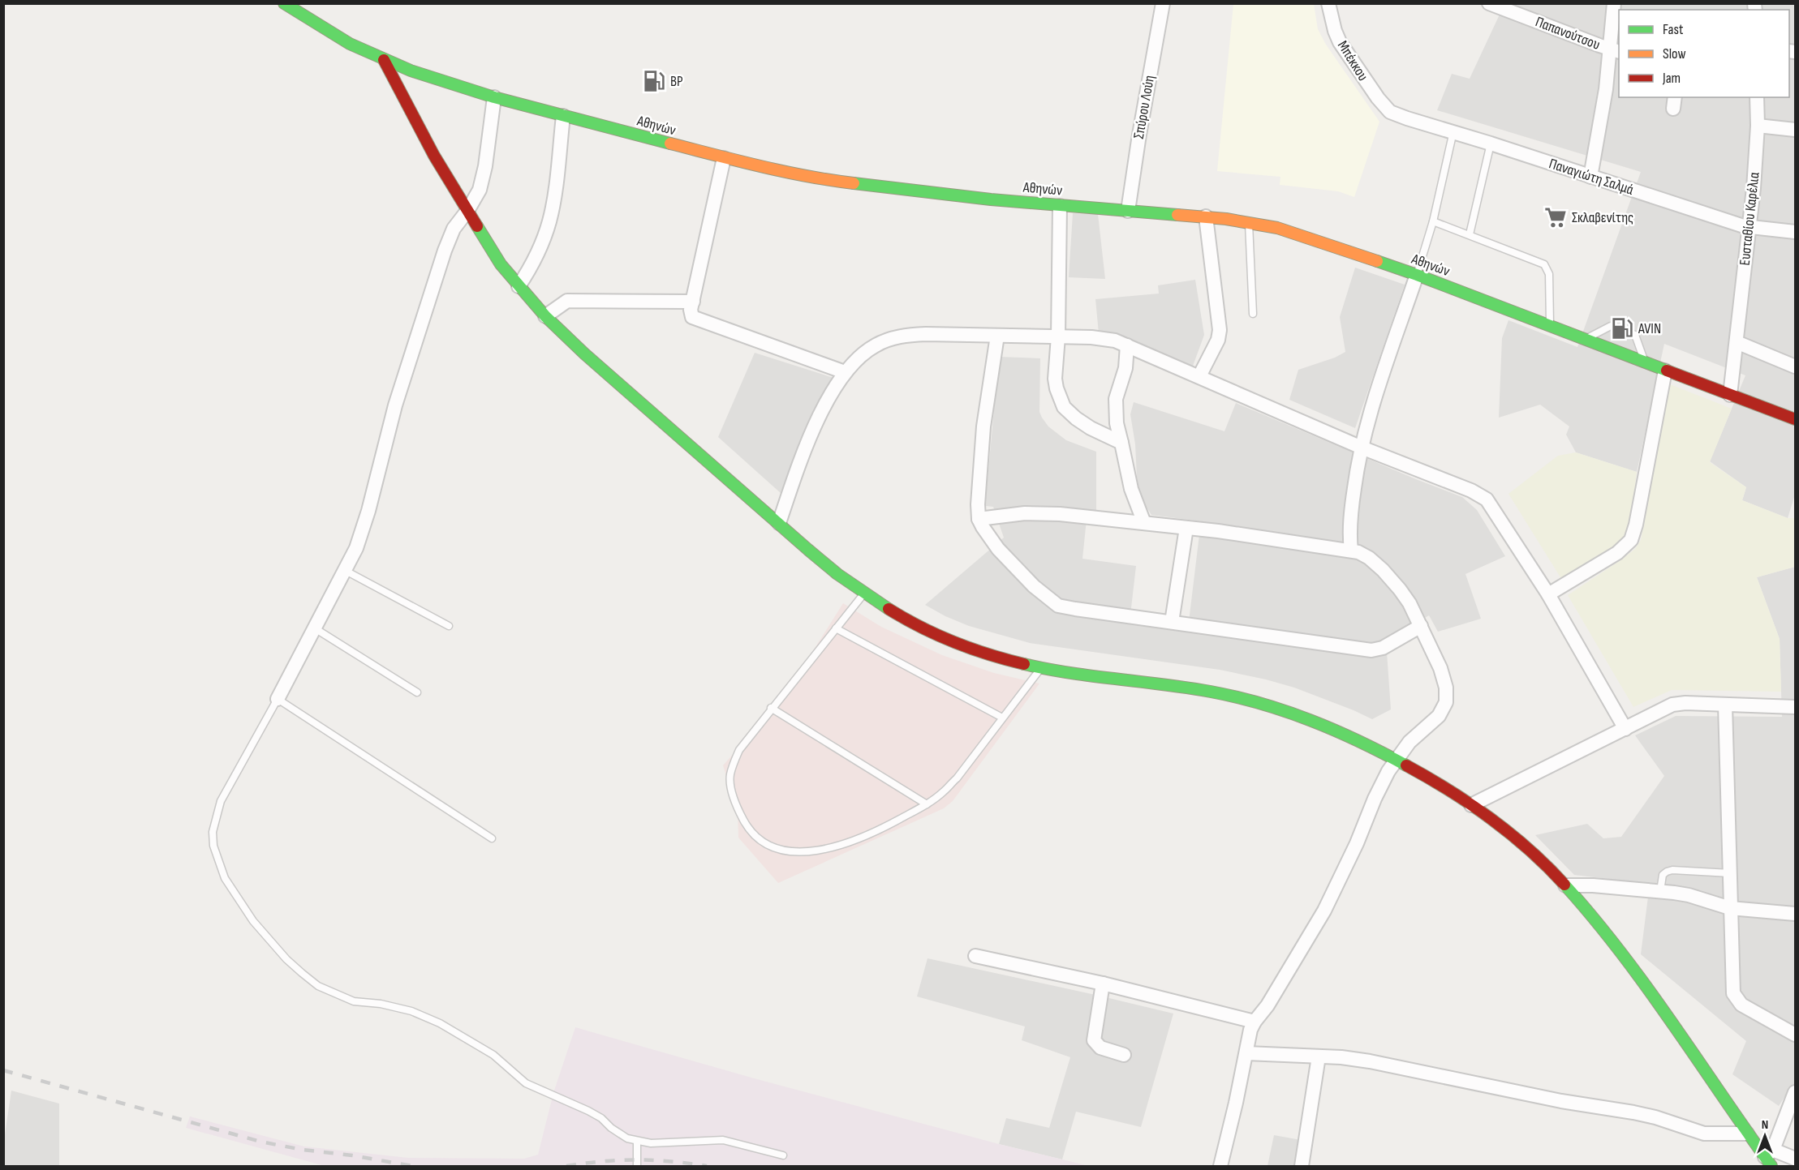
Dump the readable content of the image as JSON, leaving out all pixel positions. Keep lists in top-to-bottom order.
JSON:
{
  "streets": {
    "street": [
      "Παπανούτσου",
      "Μπέκκου",
      "Σπύρου Λούη",
      "Αθηνών",
      "Παναγιώτη Σαλμά",
      "Ευσταθίου Καρέλια"
    ]
  },
  "crossings": [
    ["Μπέκκου", "Παναγιώτη Σαλμά"],
    ["Σπύρου Λούη", "Αθηνών"],
    ["Αθηνών", "Ευσταθίου Καρέλια"],
    ["Παναγιώτη Σαλμά", "Ευσταθίου Καρέλια"]
  ],
  "places": {
    "fuel station": ["BP", "AVIN"],
    "supermarket": ["Σκλαβενίτης"]
  },
  "legend": ["Fast", "Slow", "Jam"],
  "north": "top"
}
